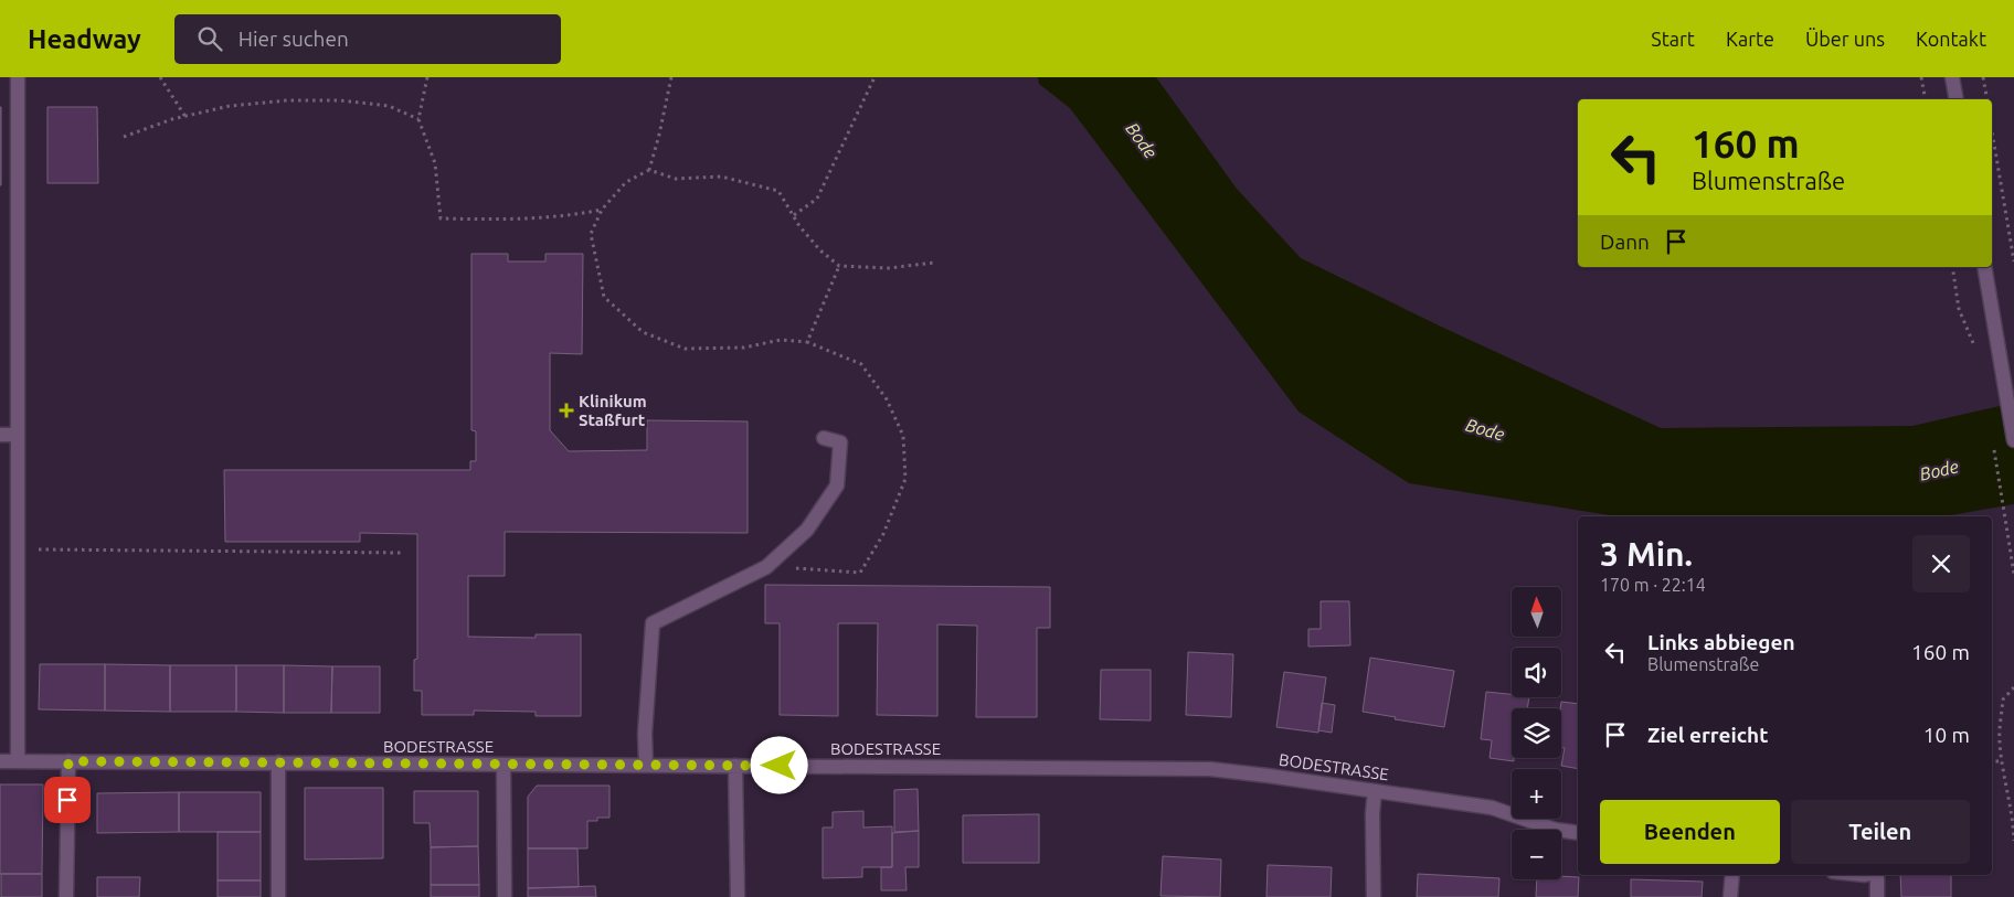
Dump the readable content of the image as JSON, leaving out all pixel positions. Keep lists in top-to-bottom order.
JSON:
{
  "streets": {
    "street": ["BODESTRASSE"]
  },
  "water": ["Bode"],
  "places": {
    "health": ["Klinikum Staßfurt"]
  },
  "north": "top",
  "page": {
    "header": "Headway",
    "search": "Hier suchen",
    "nav": [
      "Start",
      "Karte",
      "Über uns",
      "Kontakt"
    ],
    "turn": ["160 m", "Blumenstraße"],
    "then": "Dann",
    "heading": ["3 Min.", "170 m · 22:14"],
    "map_buttons": ["+", "−"],
    "list": [
      {
        "name": "Links abbiegen",
        "note": "Blumenstraße",
        "value": "160 m"
      },
      {
        "name": "Ziel erreicht",
        "value": "10 m"
      }
    ],
    "buttons": ["Beenden", "Teilen"]
  }
}
